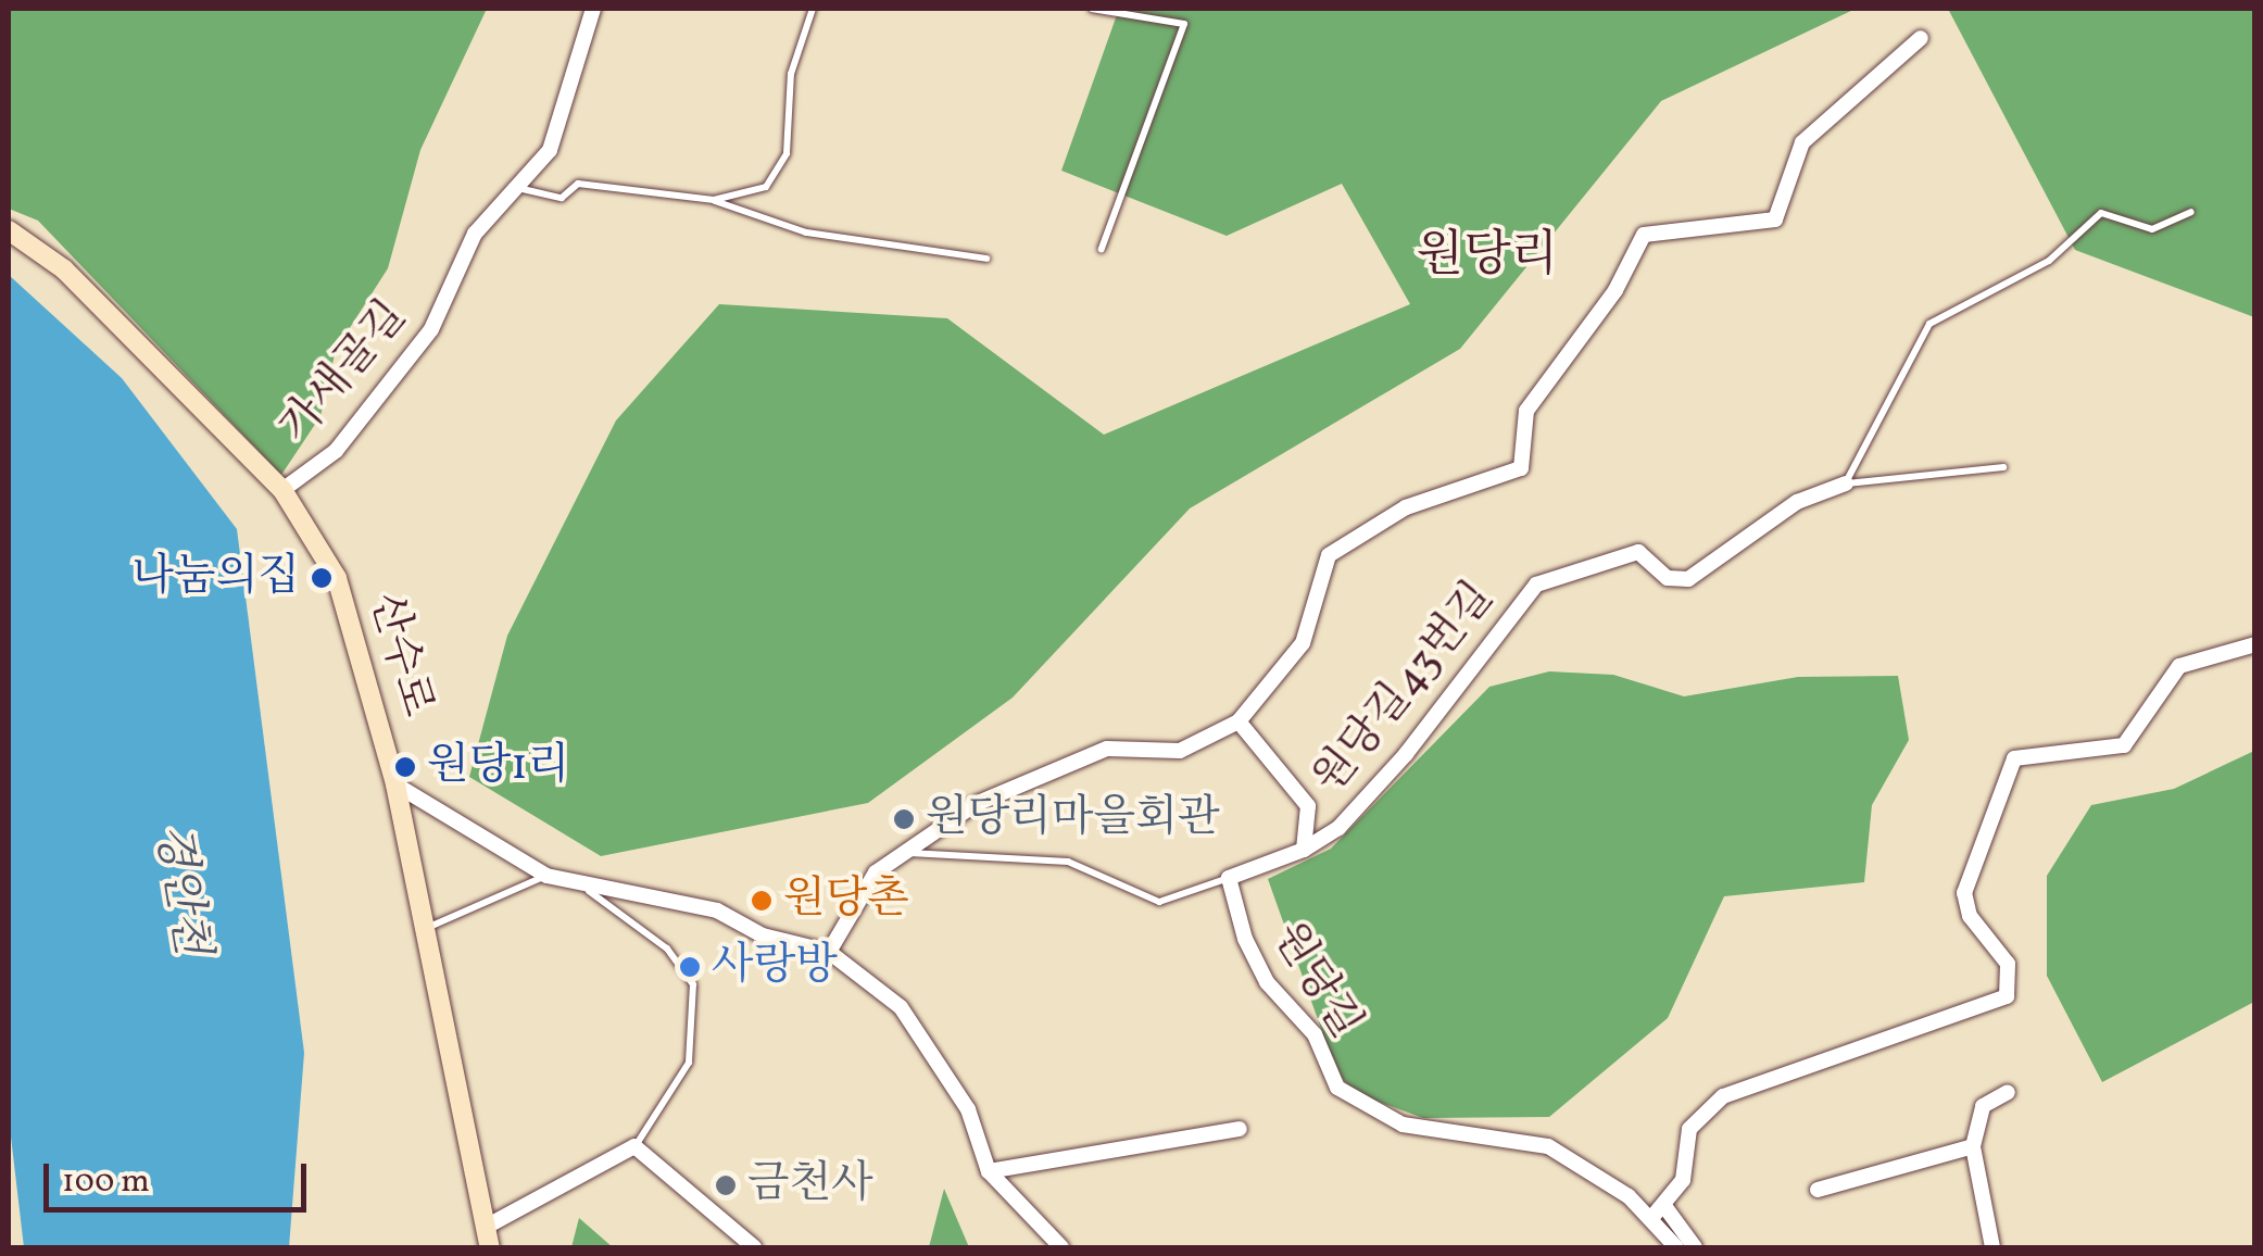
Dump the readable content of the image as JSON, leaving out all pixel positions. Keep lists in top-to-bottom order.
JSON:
{
  "streets": {
    "main road": ["산수로"],
    "street": ["가새골길", "원당길43번길", "원당길"]
  },
  "crossings": [
    ["가새골길", "산수로"],
    ["원당길43번길", "원당길"]
  ],
  "districts": ["원당리"],
  "water": ["경안천"],
  "places": [
    "나눔의집",
    "원당1리",
    "원당리마을회관",
    "원당촌",
    "사랑방",
    "금천사"
  ],
  "scale_bar": "100 m"
}
